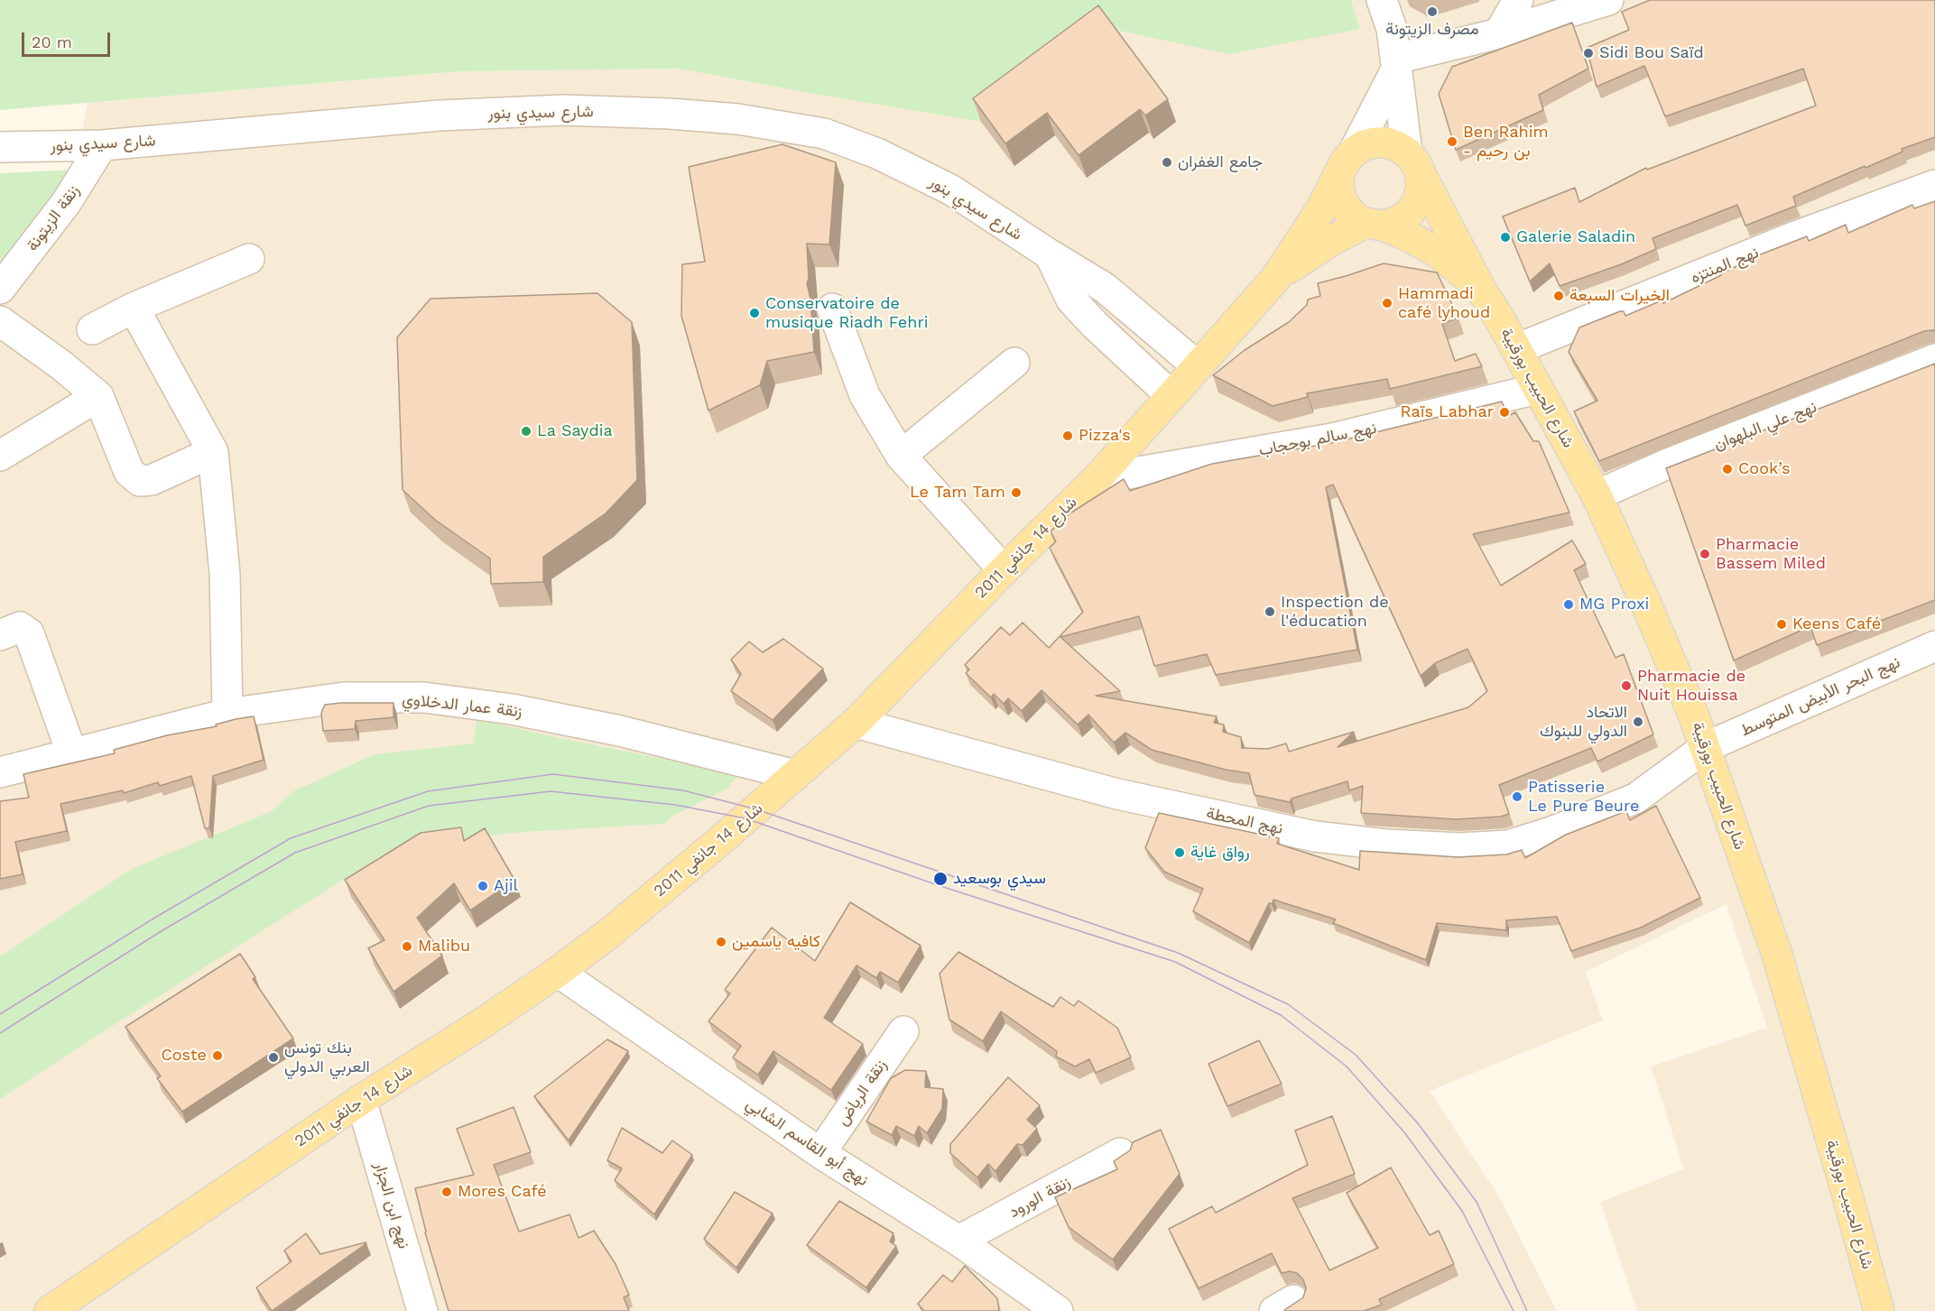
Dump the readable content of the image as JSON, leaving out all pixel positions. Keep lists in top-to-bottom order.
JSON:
{
  "streets": {
    "main road": ["شارع الحبيب بورقيبة", "شارع 14 جانفي 2011"],
    "street": [
      "شارع سيدي بنور",
      "زنقة الزيتونة",
      "نهج المنتزه",
      "نهج علي البلهوان",
      "نهج سالم بوحجاب",
      "نهج البحر الأبيض المتوسط",
      "زنقة عمار الدخلاوي",
      "نهج المحطة",
      "زنقة الرياض",
      "نهج أبو القاسم الشابي",
      "زنقة الورود",
      "نهج ابن الجزار"
    ]
  },
  "crossings": [
    ["شارع سيدي بنور", "زنقة الزيتونة"],
    ["شارع سيدي بنور", "شارع 14 جانفي 2011"],
    ["نهج المنتزه", "شارع الحبيب بورقيبة"],
    ["شارع الحبيب بورقيبة", "نهج علي البلهوان"],
    ["شارع الحبيب بورقيبة", "نهج سالم بوحجاب"],
    ["شارع الحبيب بورقيبة", "شارع 14 جانفي 2011"],
    ["شارع الحبيب بورقيبة", "نهج البحر الأبيض المتوسط"],
    ["نهج سالم بوحجاب", "شارع 14 جانفي 2011"],
    ["شارع 14 جانفي 2011", "زنقة عمار الدخلاوي"],
    ["شارع 14 جانفي 2011", "نهج المحطة"],
    ["شارع 14 جانفي 2011", "نهج أبو القاسم الشابي"],
    ["شارع 14 جانفي 2011", "نهج ابن الجزار"],
    ["نهج البحر الأبيض المتوسط", "نهج المحطة"],
    ["زنقة الرياض", "نهج أبو القاسم الشابي"],
    ["نهج أبو القاسم الشابي", "زنقة الورود"]
  ],
  "places": [
    "مصرف الزيتونة",
    "Sidi Bou Saïd",
    "Ben Rahim - بن رحيم",
    "جامع الغفران",
    "Galerie Saladin",
    "الخيرات السبعة",
    "Hammadi café lyhoud",
    "Conservatoire de musique Riadh Fehri",
    "Raïs Labhar",
    "La Saydia",
    "Pizza's",
    "Cook’s",
    "Le Tam Tam",
    "Pharmacie Bassem Miled",
    "MG Proxi",
    "Inspection de l'éducation",
    "Keens Café",
    "Pharmacie de Nuit Houissa",
    "الاتحاد الدولي للبنوك",
    "Patisserie Le Pure Beure",
    "رواق غاية",
    "سيدي بوسعيد",
    "Ajil",
    "كافيه ياسمين",
    "Malibu",
    "Coste",
    "بنك تونس العربي الدولي",
    "Mores Café"
  ],
  "scale_bar": "20 m"
}
